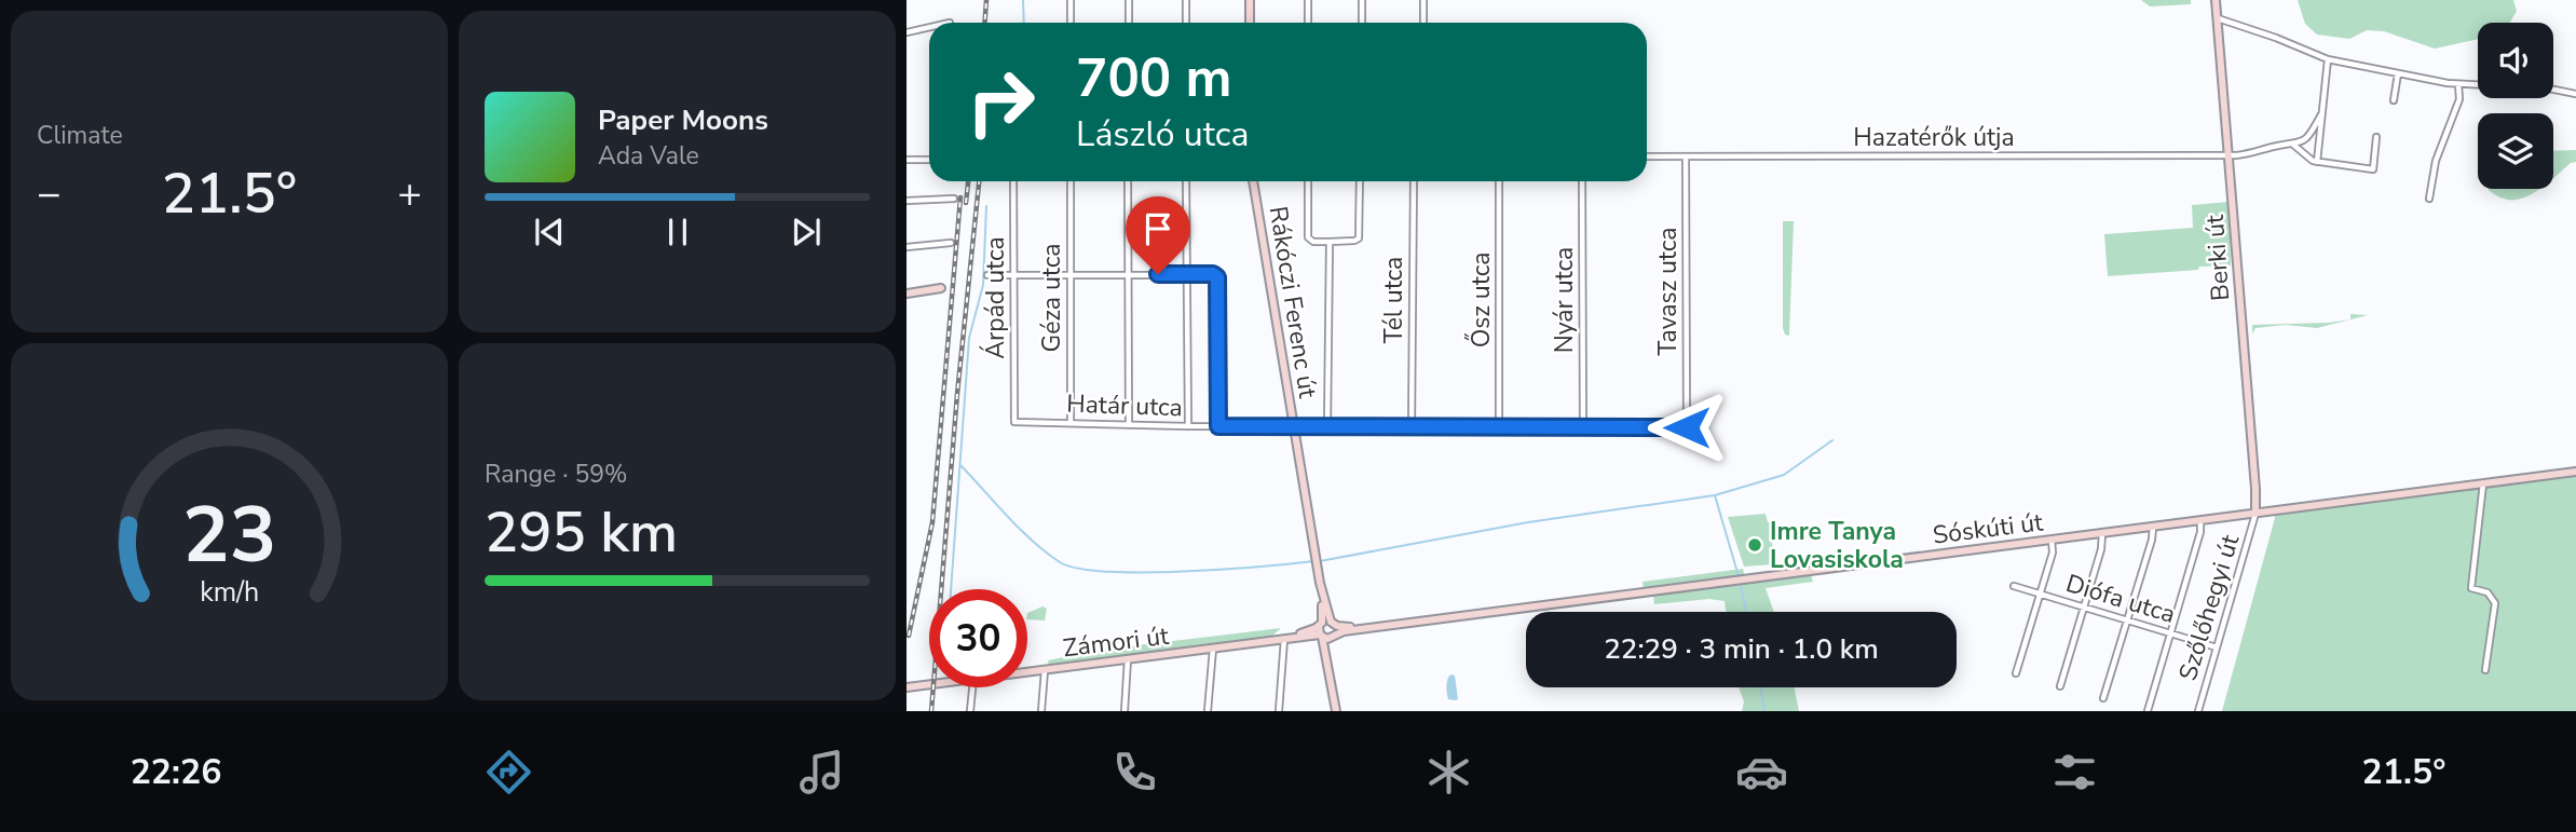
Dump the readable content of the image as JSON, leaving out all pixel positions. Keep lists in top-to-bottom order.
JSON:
{
  "streets": {
    "main road": [
      "Berki út",
      "Rákóczi Ferenc út",
      "Sóskúti út",
      "Zámori út"
    ],
    "street": [
      "Hazatérők útja",
      "Tavasz utca",
      "Árpád utca",
      "Géza utca",
      "Tél utca",
      "Ősz utca",
      "Nyár utca",
      "Határ utca",
      "Diófa utca",
      "Szőlőhegyi út"
    ]
  },
  "crossings": [
    ["Hazatérők útja", "Berki út"],
    ["Hazatérők útja", "Tavasz utca"],
    ["Berki út", "Sóskúti út"],
    ["Berki út", "Szőlőhegyi út"],
    ["Tavasz utca", "Határ utca"],
    ["Árpád utca", "Határ utca"],
    ["Géza utca", "Határ utca"],
    ["Tél utca", "Határ utca"],
    ["Ősz utca", "Határ utca"],
    ["Nyár utca", "Határ utca"],
    ["Rákóczi Ferenc út", "Határ utca"],
    ["Sóskúti út", "Szőlőhegyi út"],
    ["Sóskúti út", "Zámori út"],
    ["Diófa utca", "Szőlőhegyi út"]
  ],
  "places": ["Imre Tanya Lovasiskola"],
  "page": {
    "tile": [
      "Climate",
      ["Range · 59%", "295 km"]
    ],
    "turn": ["700 m", "László utca"],
    "song": ["Paper Moons", "Ada Vale"],
    "heat": ["−", "21.5°", "+"],
    "limit": "30",
    "trip": "22:29 · 3 min · 1.0 km",
    "tabs": ["22:26", "21.5°"],
    "gauge": ["23", "km/h"]
  }
}
